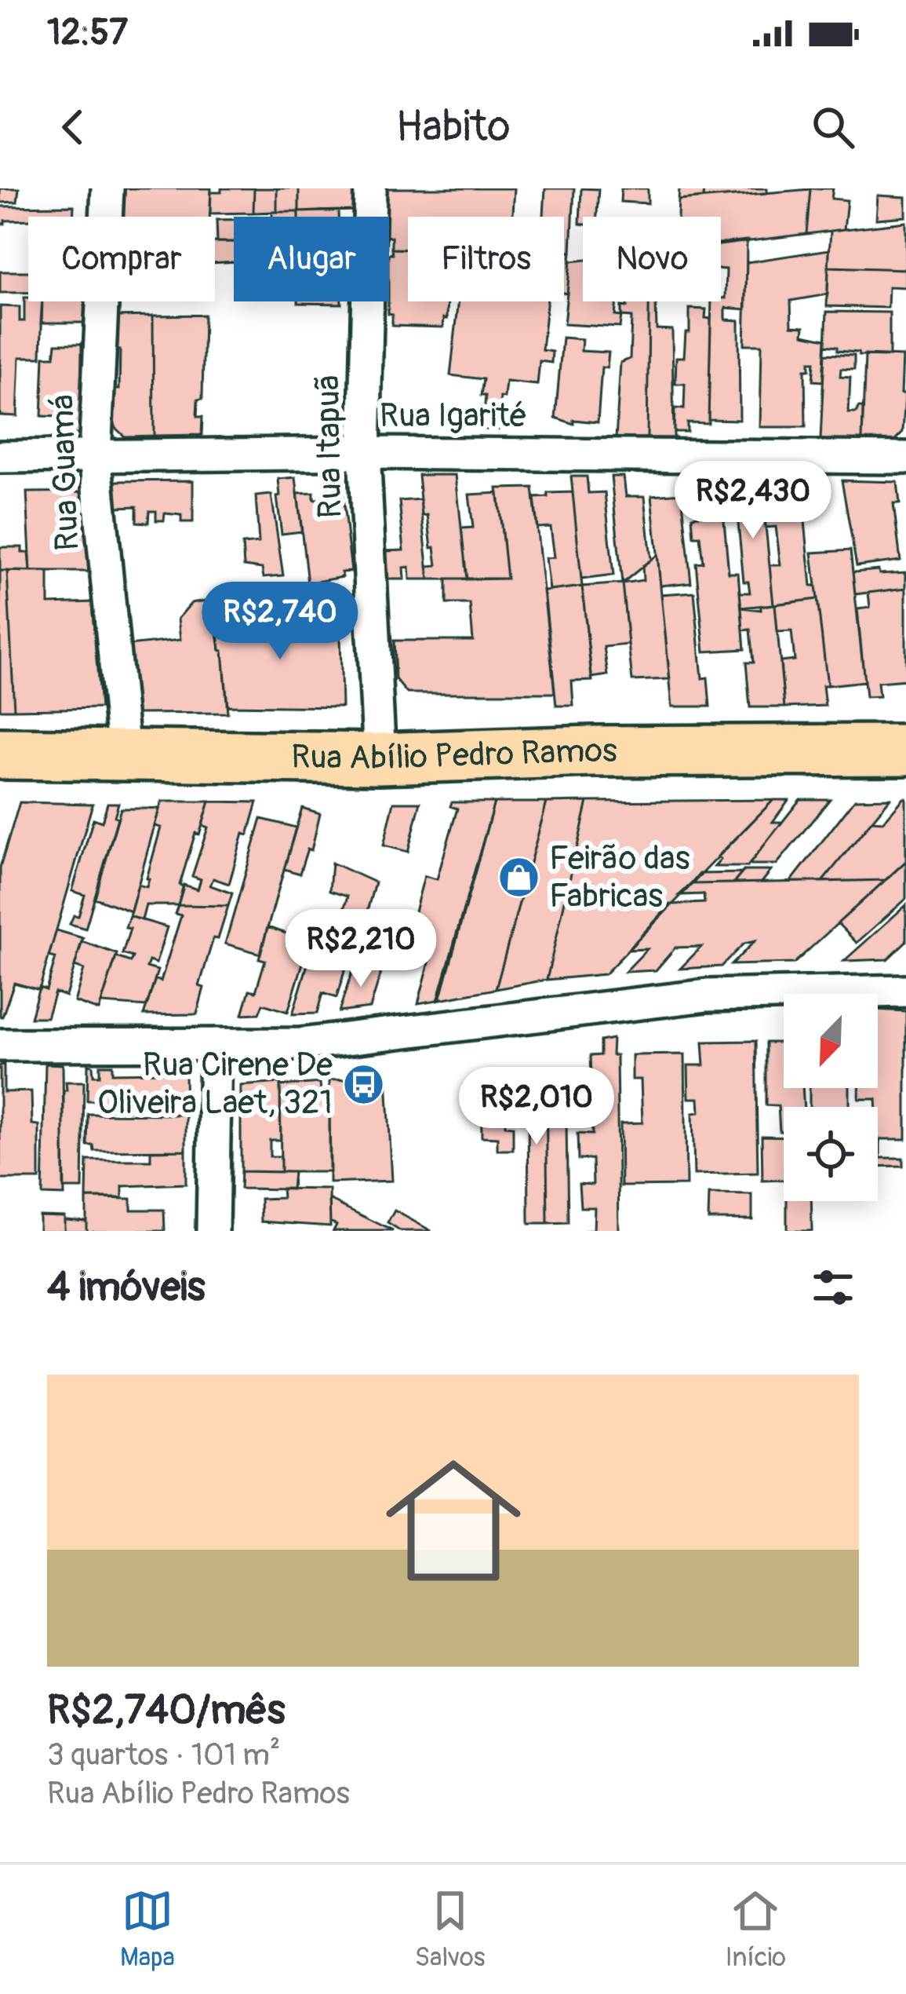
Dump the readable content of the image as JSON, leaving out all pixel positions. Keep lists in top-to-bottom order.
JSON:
{
  "streets": {
    "main road": ["Rua Abílio Pedro Ramos"],
    "street": ["Rua Igarité", "Rua Itapuã", "Rua Guamá"]
  },
  "crossings": [
    ["Rua Igarité", "Rua Itapuã"],
    ["Rua Igarité", "Rua Guamá"],
    ["Rua Itapuã", "Rua Abílio Pedro Ramos"],
    ["Rua Guamá", "Rua Abílio Pedro Ramos"]
  ],
  "places": {
    "shop": ["Feirão das Fabricas"],
    "bus stop": ["Rua Cirene De Oliveira Laet, 321"]
  },
  "north": "bottom left",
  "page": {
    "status": "12:57",
    "header": "Habito",
    "chip": [
      "Comprar",
      "Alugar",
      "Filtros",
      "Novo"
    ],
    "price": [
      "R$2,430",
      "R$2,740",
      "R$2,210",
      "R$2,010"
    ],
    "heading": "4 imóveis",
    "list": [
      {
        "name": "R$2,740/mês",
        "note": "3 quartos · 101 m² · Rua Abílio Pedro Ramos"
      }
    ],
    "tabs": ["Mapa", "Salvos", "Início"]
  }
}
